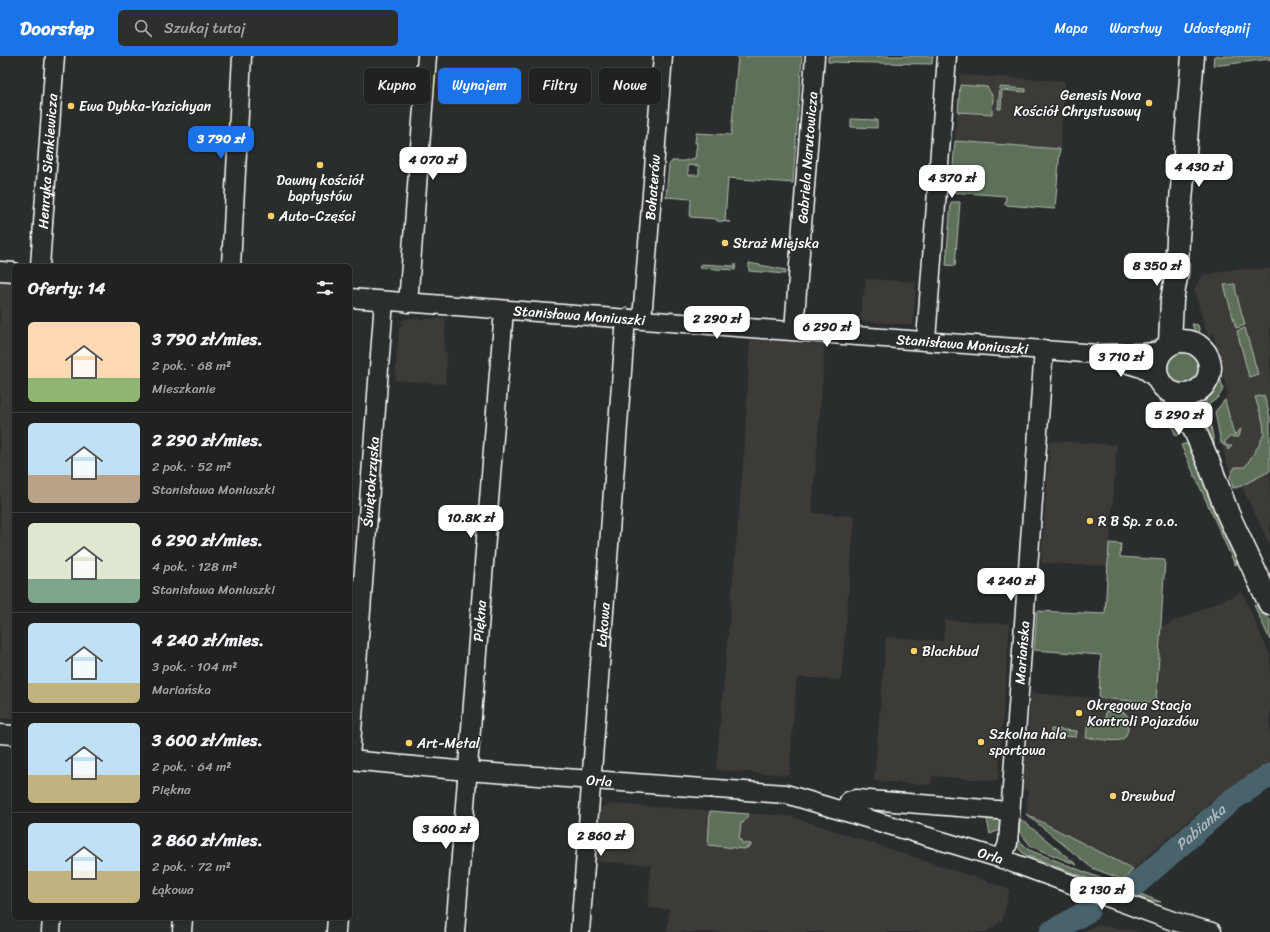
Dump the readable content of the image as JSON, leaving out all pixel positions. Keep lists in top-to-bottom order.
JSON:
{
  "streets": {
    "street": [
      "Gabriela Narutowicza",
      "Henryka Sienkiewicza",
      "Bohaterów",
      "Stanisława Moniuszki",
      "Świętokrzyska",
      "Piękna",
      "Łąkowa",
      "Mariańska",
      "Orla"
    ]
  },
  "crossings": [
    ["Gabriela Narutowicza", "Stanisława Moniuszki"],
    ["Bohaterów", "Stanisława Moniuszki"],
    ["Bohaterów", "Łąkowa"],
    ["Stanisława Moniuszki", "Świętokrzyska"],
    ["Stanisława Moniuszki", "Piękna"],
    ["Stanisława Moniuszki", "Łąkowa"],
    ["Stanisława Moniuszki", "Mariańska"],
    ["Piękna", "Orla"],
    ["Łąkowa", "Orla"],
    ["Mariańska", "Orla"]
  ],
  "water": ["Pabianka"],
  "places": [
    "Genesis Nova Kościół Chrystusowy",
    "Ewa Dybka-Yazichyan",
    "Dawny kościół baptystów",
    "Auto-Części",
    "Straż Miejska",
    "R B Sp. z o.o.",
    "Blachbud",
    "Okręgowa Stacja Kontroli Pojazdów",
    "Szkolna hala sportowa",
    "Art-Metal",
    "Drewbud"
  ],
  "page": {
    "header": "Doorstep",
    "search": "Szukaj tutaj",
    "nav": ["Mapa", "Warstwy", "Udostępnij"],
    "chip": [
      "Kupno",
      "Wynajem",
      "Filtry",
      "Nowe"
    ],
    "price": [
      "3 790 zł",
      "4 070 zł",
      "4 430 zł",
      "4 370 zł",
      "8 350 zł",
      "2 290 zł",
      "6 290 zł",
      "3 710 zł",
      "5 290 zł",
      "10.8K zł",
      "4 240 zł",
      "3 600 zł",
      "2 860 zł",
      "2 130 zł"
    ],
    "heading": "Oferty: 14",
    "list": [
      {
        "name": "3 790 zł/mies.",
        "note": "2 pok. · 68 m² · Mieszkanie"
      },
      {
        "name": "2 290 zł/mies.",
        "note": "2 pok. · 52 m² · Stanisława Moniuszki"
      },
      {
        "name": "6 290 zł/mies.",
        "note": "4 pok. · 128 m² · Stanisława Moniuszki"
      },
      {
        "name": "4 240 zł/mies.",
        "note": "3 pok. · 104 m² · Mariańska"
      },
      {
        "name": "3 600 zł/mies.",
        "note": "2 pok. · 64 m² · Piękna"
      },
      {
        "name": "2 860 zł/mies.",
        "note": "2 pok. · 72 m² · Łąkowa"
      }
    ]
  }
}
